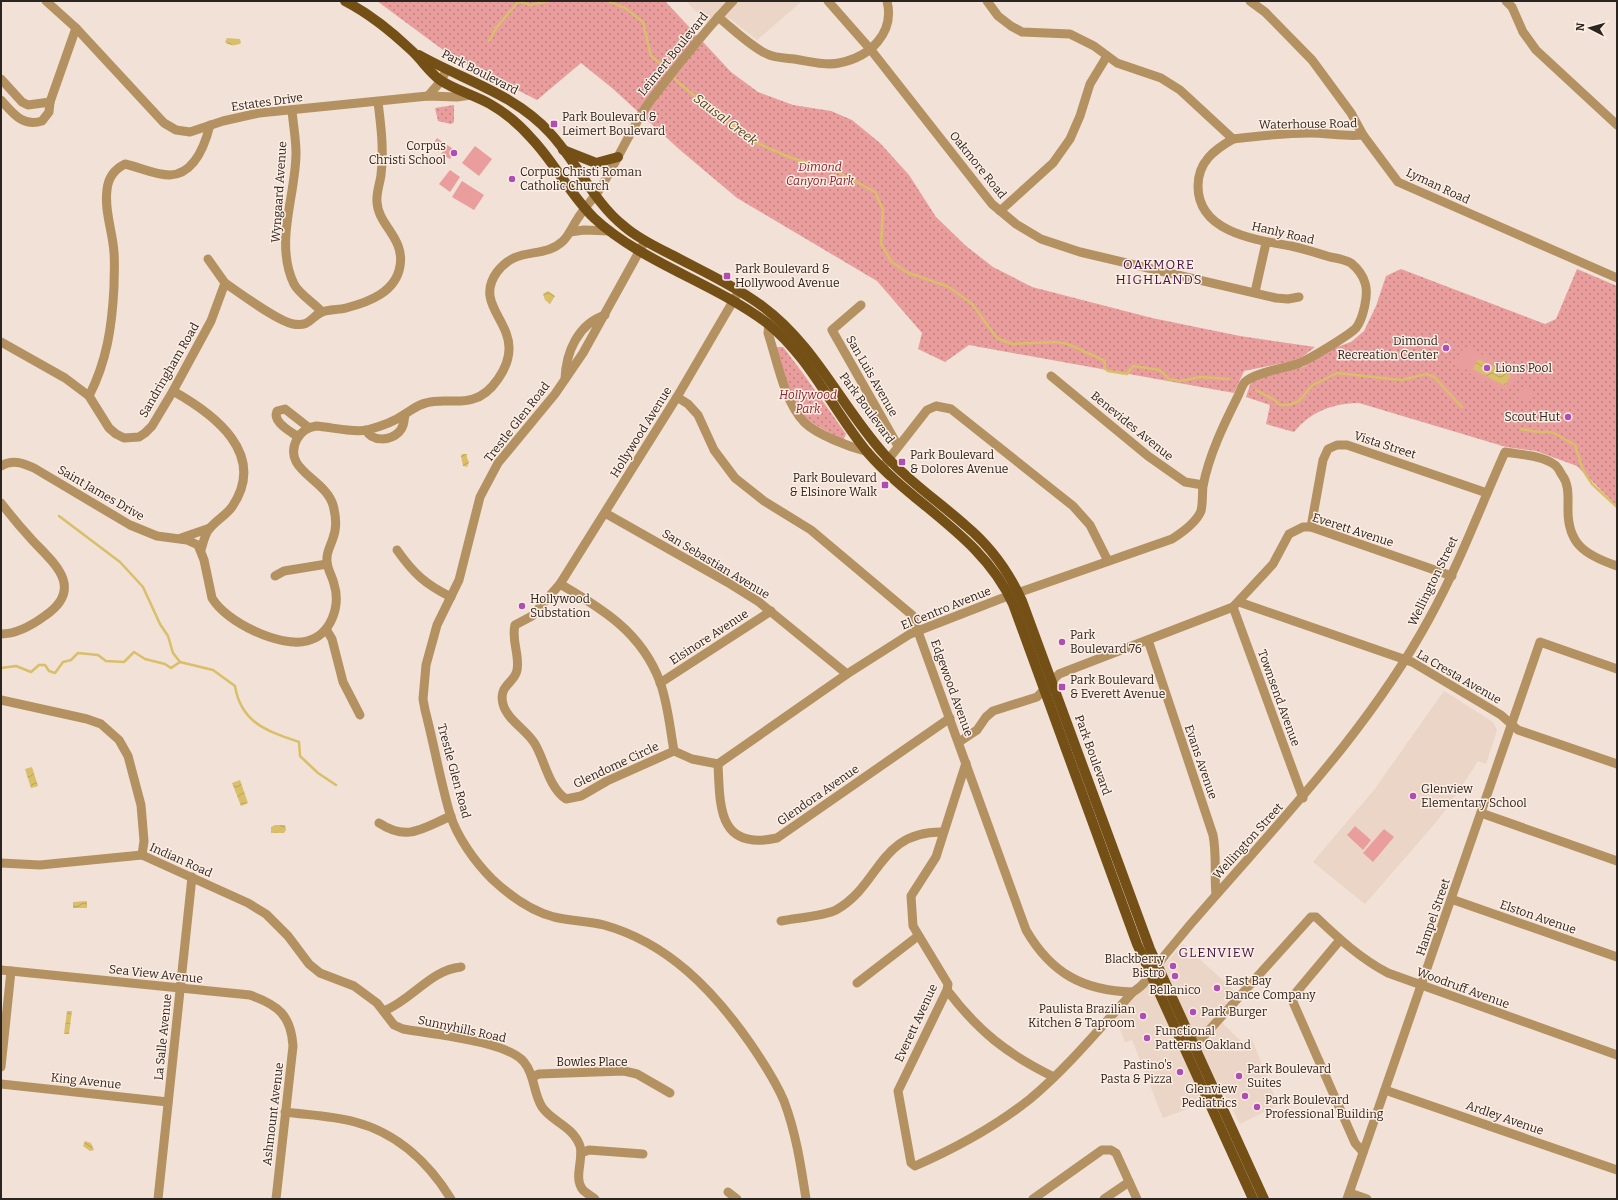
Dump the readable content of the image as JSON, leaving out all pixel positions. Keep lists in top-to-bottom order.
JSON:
{
  "streets": {
    "main road": ["Park Boulevard"],
    "street": [
      "Leimert Boulevard",
      "Estates Drive",
      "Waterhouse Road",
      "Oakmore Road",
      "Lyman Road",
      "Wyngaard Avenue",
      "Hanly Road",
      "Sandringham Road",
      "San Luis Avenue",
      "Trestle Glen Road",
      "Benevides Avenue",
      "Hollywood Avenue",
      "Vista Street",
      "Saint James Drive",
      "Everett Avenue",
      "San Sebastian Avenue",
      "Wellington Street",
      "El Centro Avenue",
      "Elsinore Avenue",
      "La Cresta Avenue",
      "Edgewood Avenue",
      "Townsend Avenue",
      "Evans Avenue",
      "Glendome Circle",
      "Glendora Avenue",
      "Indian Road",
      "Hampel Street",
      "Elston Avenue",
      "Sea View Avenue",
      "Woodruff Avenue",
      "Sunnyhills Road",
      "La Salle Avenue",
      "Bowles Place",
      "King Avenue",
      "Ashmount Avenue",
      "Ardley Avenue"
    ]
  },
  "crossings": [
    ["Leimert Boulevard", "Park Boulevard"],
    ["Park Boulevard", "Estates Drive"],
    ["Park Boulevard", "Trestle Glen Road"],
    ["Park Boulevard", "Hollywood Avenue"],
    ["Park Boulevard", "Everett Avenue"],
    ["Park Boulevard", "Wellington Street"],
    ["Park Boulevard", "El Centro Avenue"],
    ["Park Boulevard", "Woodruff Avenue"],
    ["Estates Drive", "Wyngaard Avenue"],
    ["Waterhouse Road", "Lyman Road"],
    ["Waterhouse Road", "Hanly Road"],
    ["Hanly Road", "El Centro Avenue"],
    ["Benevides Avenue", "El Centro Avenue"],
    ["Hollywood Avenue", "San Sebastian Avenue"],
    ["Hollywood Avenue", "Edgewood Avenue"],
    ["Hollywood Avenue", "Glendome Circle"],
    ["Vista Street", "Everett Avenue"],
    ["Vista Street", "Wellington Street"],
    ["Everett Avenue", "Wellington Street"],
    ["Everett Avenue", "La Cresta Avenue"],
    ["Everett Avenue", "Edgewood Avenue"],
    ["Everett Avenue", "Townsend Avenue"],
    ["Everett Avenue", "Evans Avenue"],
    ["San Sebastian Avenue", "El Centro Avenue"],
    ["San Sebastian Avenue", "Elsinore Avenue"],
    ["Wellington Street", "La Cresta Avenue"],
    ["Wellington Street", "Edgewood Avenue"],
    ["Wellington Street", "Townsend Avenue"],
    ["Wellington Street", "Evans Avenue"],
    ["El Centro Avenue", "Edgewood Avenue"],
    ["El Centro Avenue", "Glendora Avenue"],
    ["La Cresta Avenue", "Townsend Avenue"],
    ["La Cresta Avenue", "Hampel Street"],
    ["Edgewood Avenue", "Glendora Avenue"],
    ["Indian Road", "Sunnyhills Road"],
    ["Indian Road", "La Salle Avenue"],
    ["Hampel Street", "Elston Avenue"],
    ["Hampel Street", "Woodruff Avenue"],
    ["Hampel Street", "Ardley Avenue"],
    ["Sea View Avenue", "La Salle Avenue"],
    ["Sea View Avenue", "Ashmount Avenue"],
    ["Sunnyhills Road", "Bowles Place"],
    ["La Salle Avenue", "King Avenue"]
  ],
  "districts": ["OAKMORE HIGHLANDS", "GLENVIEW"],
  "water": ["Sausal Creek"],
  "parks": ["Dimond Canyon Park", "Hollywood Park"],
  "places": {
    "transit": [
      "Park Boulevard & Leimert Boulevard",
      "Park Boulevard & Hollywood Avenue",
      "Park Boulevard & Dolores Avenue",
      "Park Boulevard & Elsinore Walk",
      "Park Boulevard & Everett Avenue"
    ],
    "other": [
      "Corpus Christi School",
      "Corpus Christi Roman Catholic Church",
      "Dimond Recreation Center",
      "Lions Pool",
      "Scout Hut",
      "Hollywood Substation",
      "Park Boulevard 76",
      "Glenview Elementary School",
      "Blackberry Bistro",
      "Bellanico",
      "East Bay Dance Company",
      "Park Burger",
      "Paulista Brazilian Kitchen & Taproom",
      "Functional Patterns Oakland",
      "Pastino's Pasta & Pizza",
      "Park Boulevard Suites",
      "Glenview Pediatrics",
      "Park Boulevard Professional Building"
    ]
  },
  "north": "left"
}
